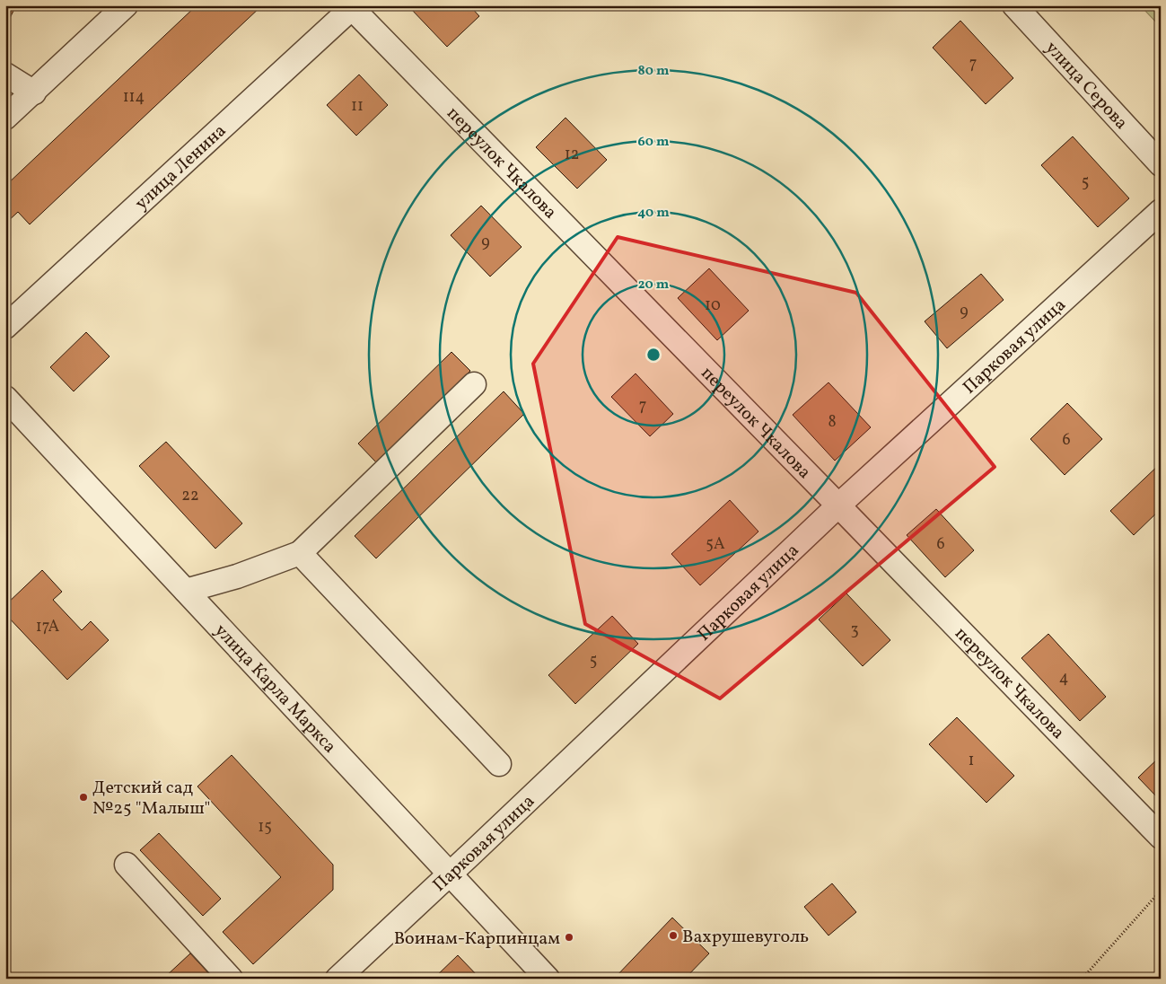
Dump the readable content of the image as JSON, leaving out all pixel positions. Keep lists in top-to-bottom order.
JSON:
{
  "streets": {
    "street": [
      "улица Серова",
      "переулок Чкалова",
      "улица Ленина",
      "Парковая улица",
      "улица Карла Маркса"
    ]
  },
  "crossings": [
    ["переулок Чкалова", "улица Ленина"],
    ["переулок Чкалова", "Парковая улица"],
    ["Парковая улица", "улица Карла Маркса"]
  ],
  "places": ["Детский сад №25 \"Малыш\"", "Вахрушевуголь", "Воинам-Карпинцам"],
  "house_numbers": [
    "7",
    "114",
    "11",
    "12",
    "5",
    "9",
    "10",
    "9",
    "7",
    "8",
    "6",
    "22",
    "5А",
    "6",
    "17А",
    "3",
    "5",
    "4",
    "1",
    "15"
  ],
  "rings": [
    "80 m",
    "60 m",
    "40 m",
    "20 m"
  ]
}
